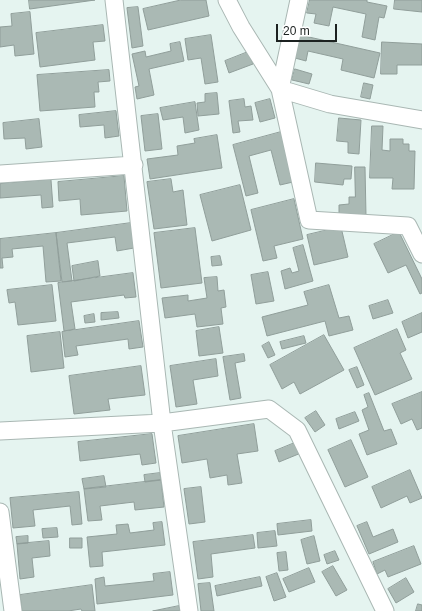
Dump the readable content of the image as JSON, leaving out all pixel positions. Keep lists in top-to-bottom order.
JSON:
{
  "scale_bar": "20 m"
}
